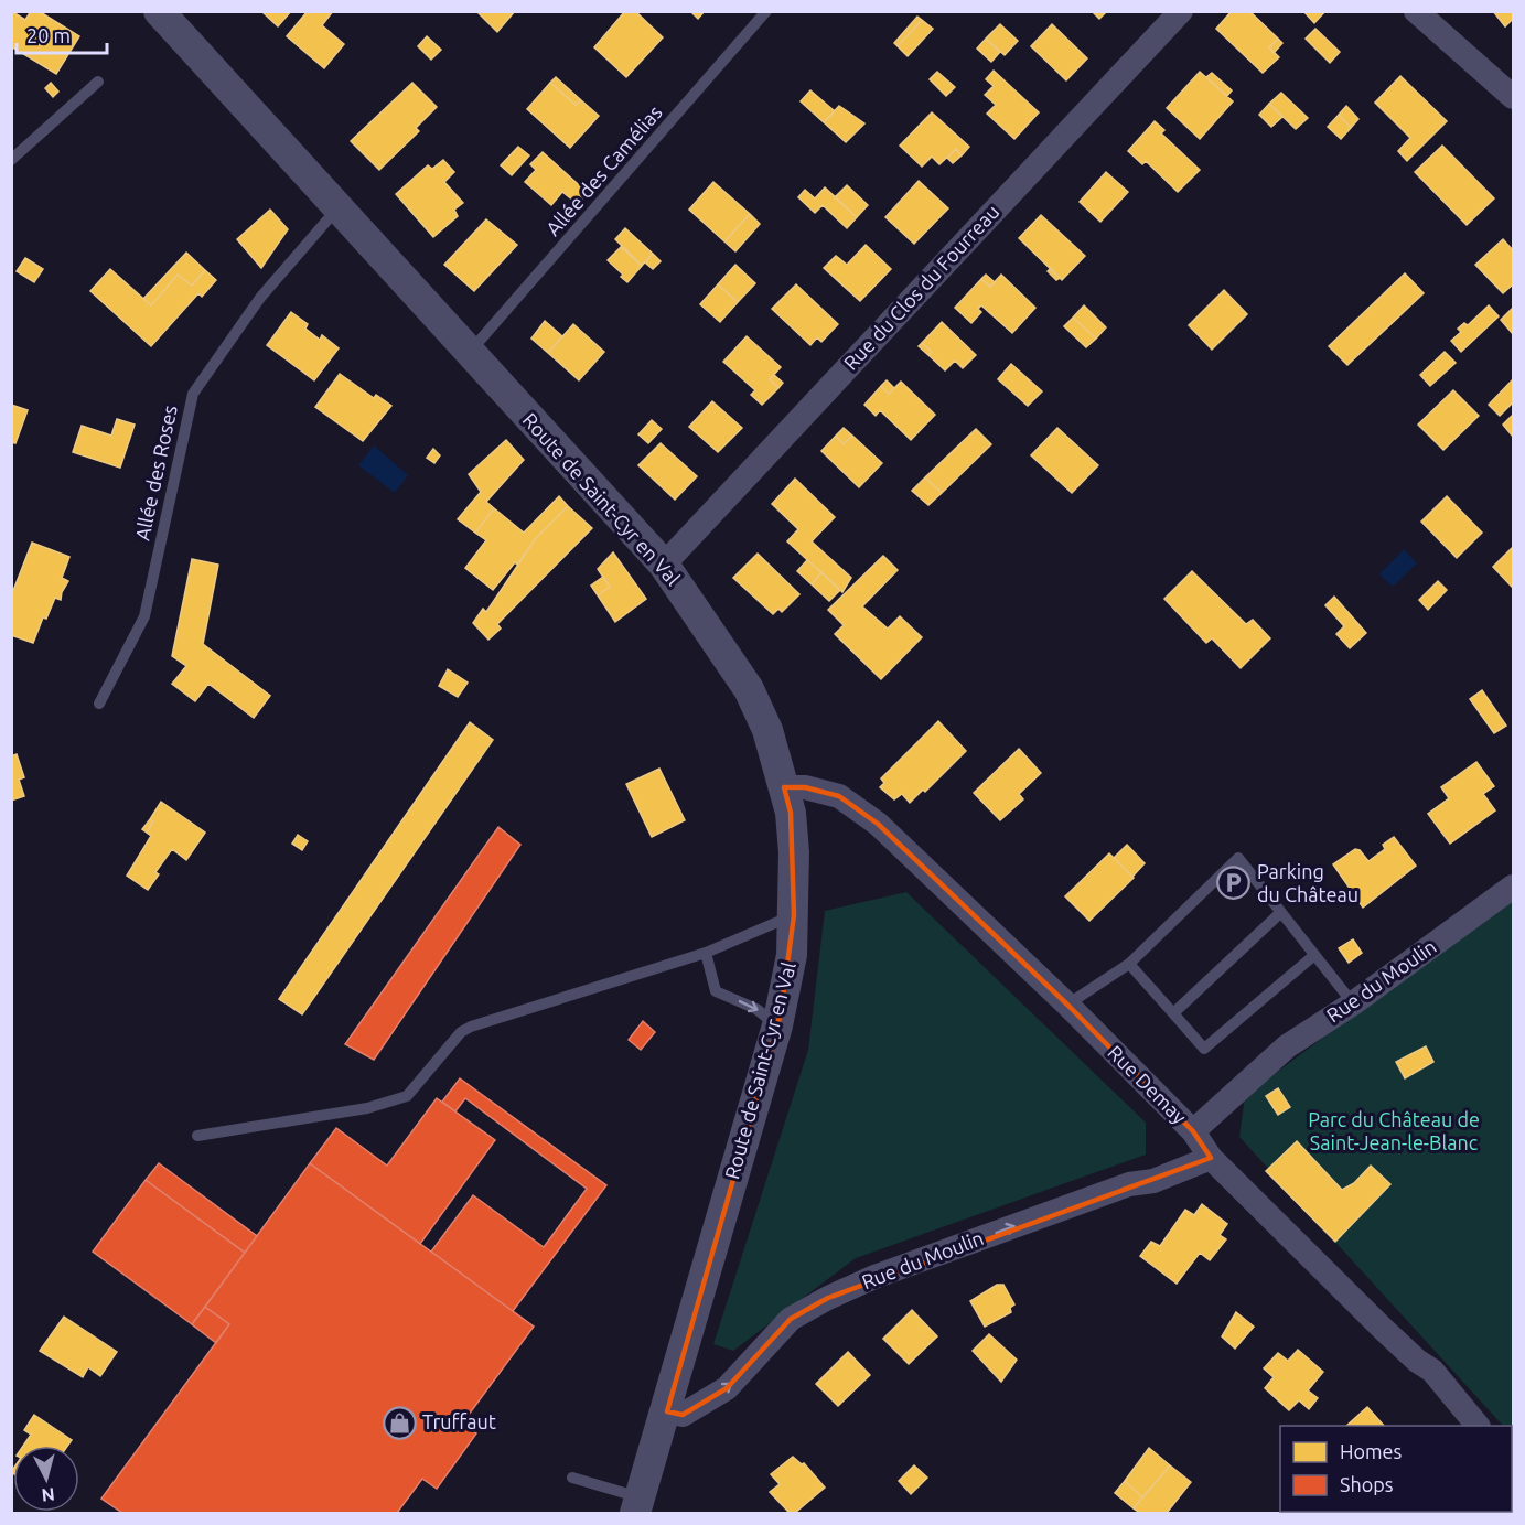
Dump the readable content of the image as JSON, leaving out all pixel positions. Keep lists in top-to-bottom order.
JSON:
{
  "streets": {
    "street": [
      "Rue du Clos du Fourreau",
      "Route de Saint-Cyr en Val",
      "Rue du Moulin",
      "Rue Demay"
    ],
    "lane": ["Allée des Camélias", "Allée des Roses"]
  },
  "crossings": [
    ["Allée des Camélias", "Route de Saint-Cyr en Val"],
    ["Rue du Clos du Fourreau", "Route de Saint-Cyr en Val"],
    ["Allée des Roses", "Route de Saint-Cyr en Val"],
    ["Route de Saint-Cyr en Val", "Rue du Moulin"],
    ["Route de Saint-Cyr en Val", "Rue Demay"],
    ["Rue du Moulin", "Rue Demay"]
  ],
  "one_way": ["Rue du Moulin"],
  "parks": ["Parc du Château de Saint-Jean-le-Blanc"],
  "places": {
    "parking": ["Parking du Château"],
    "shop": ["Truffaut"]
  },
  "legend": ["Homes", "Shops"],
  "scale_bar": "20 m",
  "north": "bottom"
}
